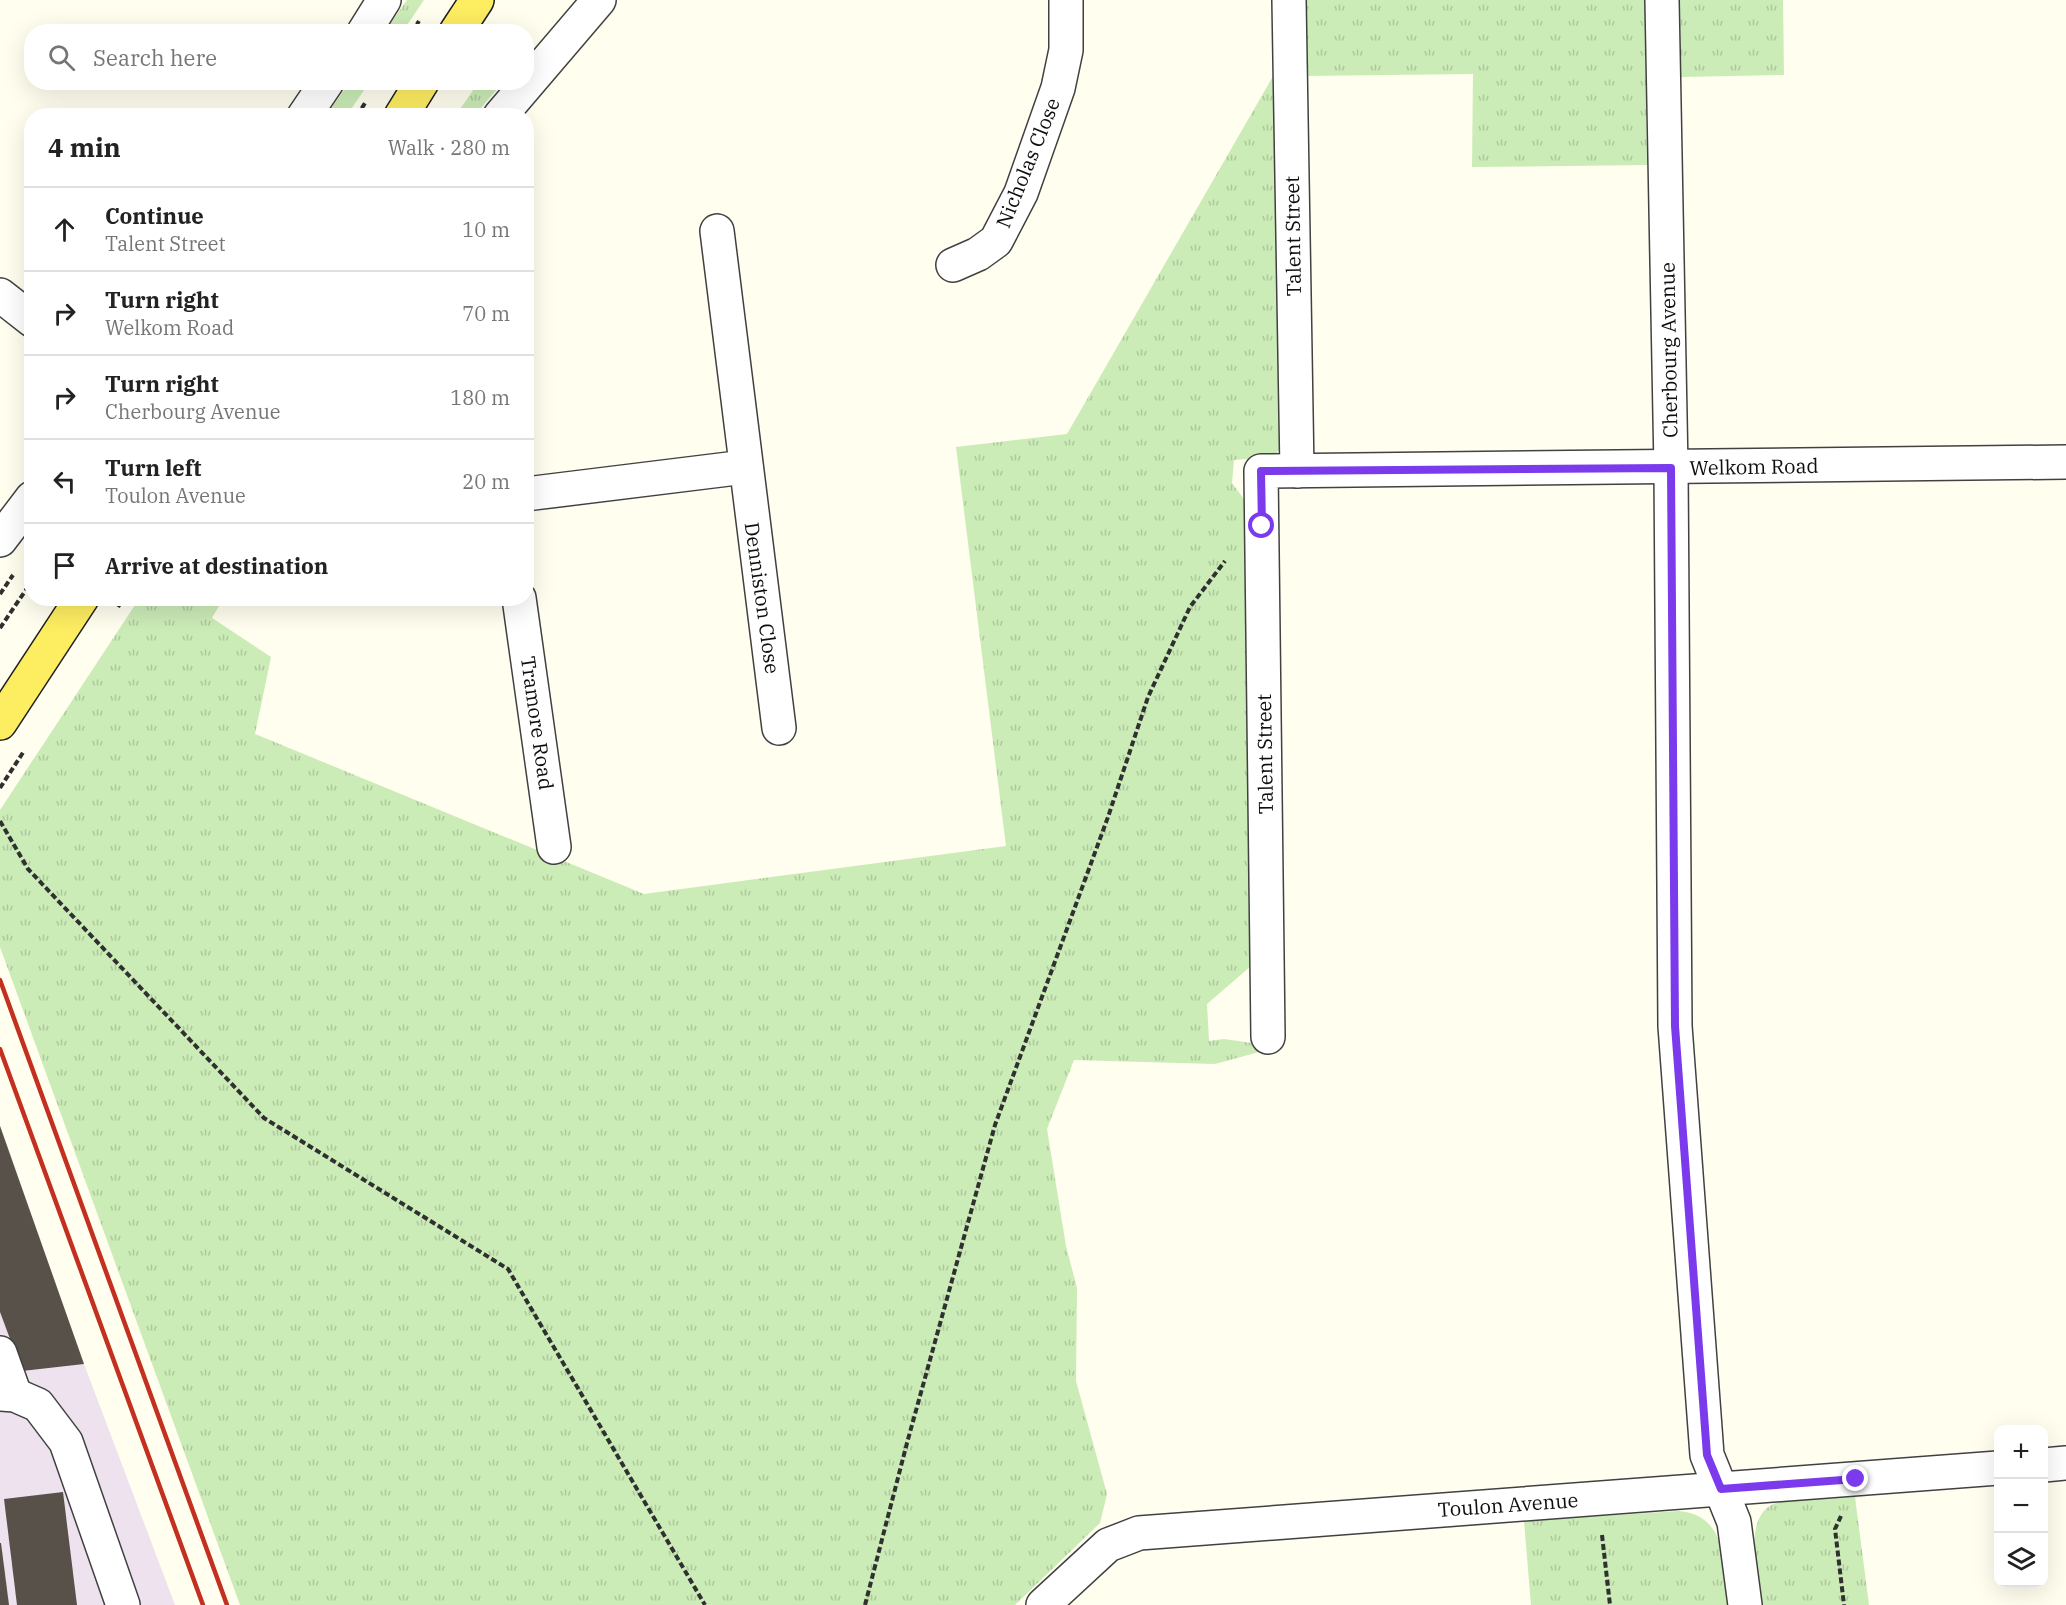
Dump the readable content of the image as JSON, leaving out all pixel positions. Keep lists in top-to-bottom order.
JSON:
{
  "streets": {
    "street": [
      "Nicholas Close",
      "Talent Street",
      "Cherbourg Avenue",
      "Welkom Road",
      "Denniston Close",
      "Tramore Road",
      "Toulon Avenue"
    ]
  },
  "crossings": [
    ["Talent Street", "Welkom Road"],
    ["Cherbourg Avenue", "Welkom Road"],
    ["Cherbourg Avenue", "Toulon Avenue"]
  ],
  "page": {
    "search": "Search here",
    "heading": ["4 min", "Walk · 280 m"],
    "list": [
      ["Continue", "Talent Street", "10 m"],
      ["Turn right", "Welkom Road", "70 m"],
      ["Turn right", "Cherbourg Avenue", "180 m"],
      ["Turn left", "Toulon Avenue", "20 m"],
      "Arrive at destination"
    ],
    "map_buttons": ["+", "−"]
  }
}
